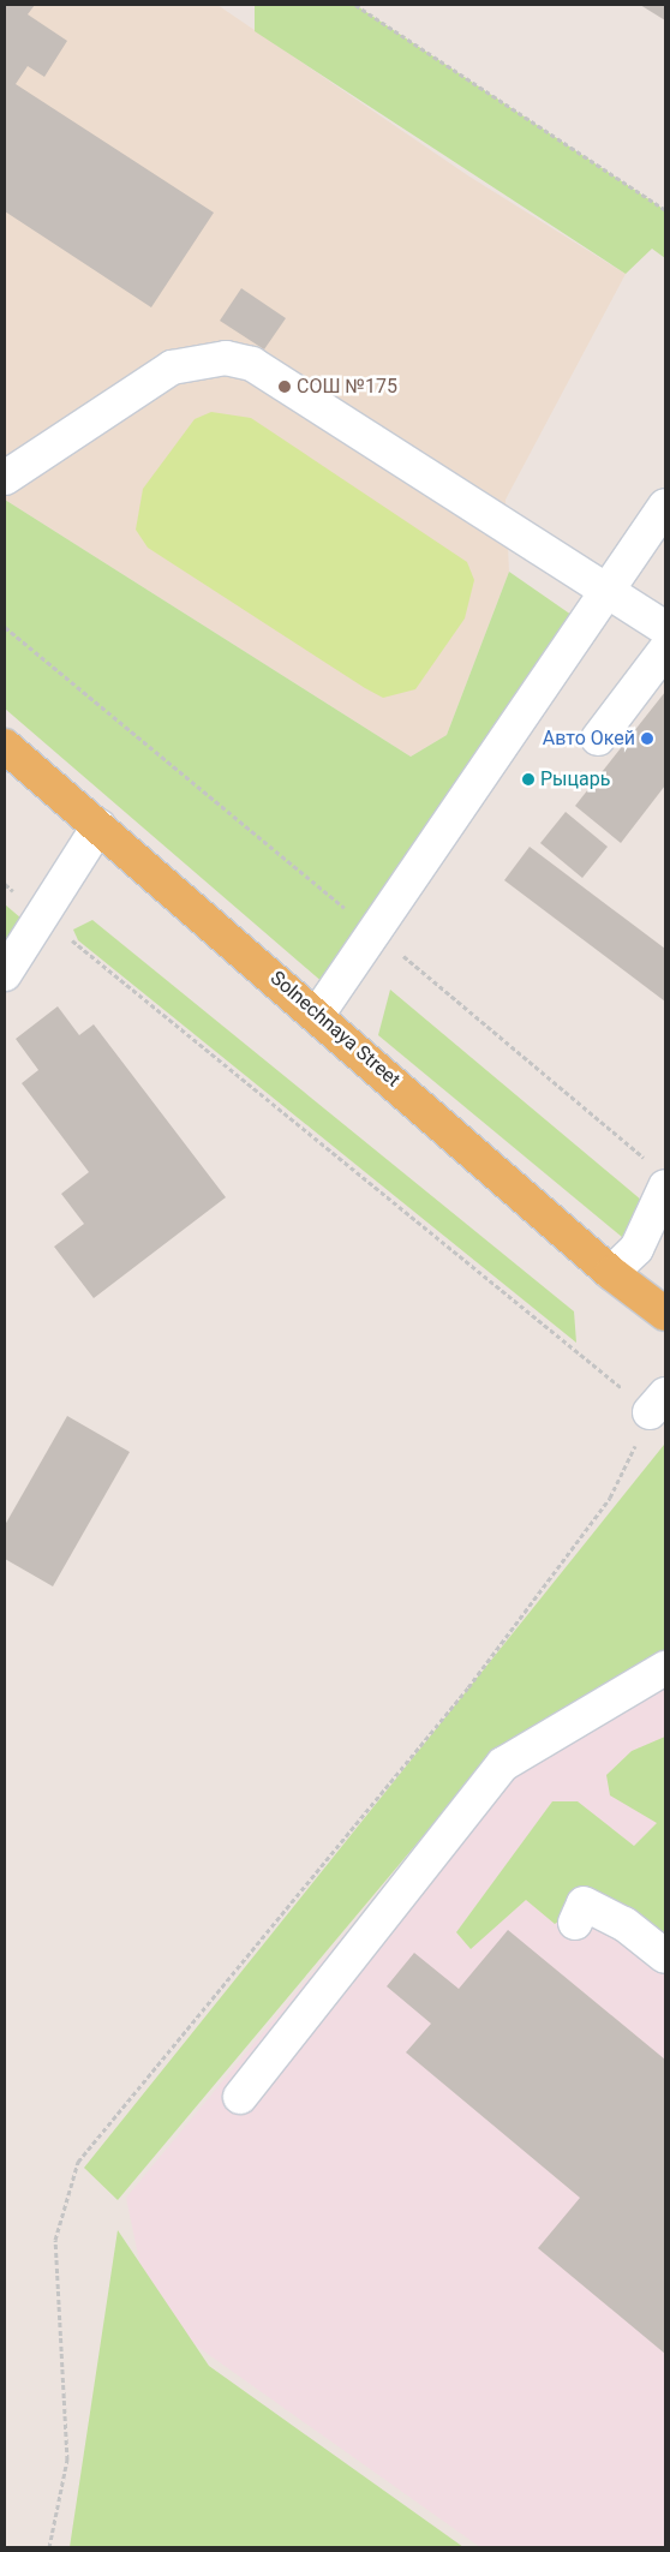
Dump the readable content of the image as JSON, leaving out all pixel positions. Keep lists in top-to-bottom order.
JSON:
{
  "streets": {
    "main road": ["Solnechnaya Street"]
  },
  "places": ["СОШ №175", "Авто Окей", "Рыцарь"]
}
